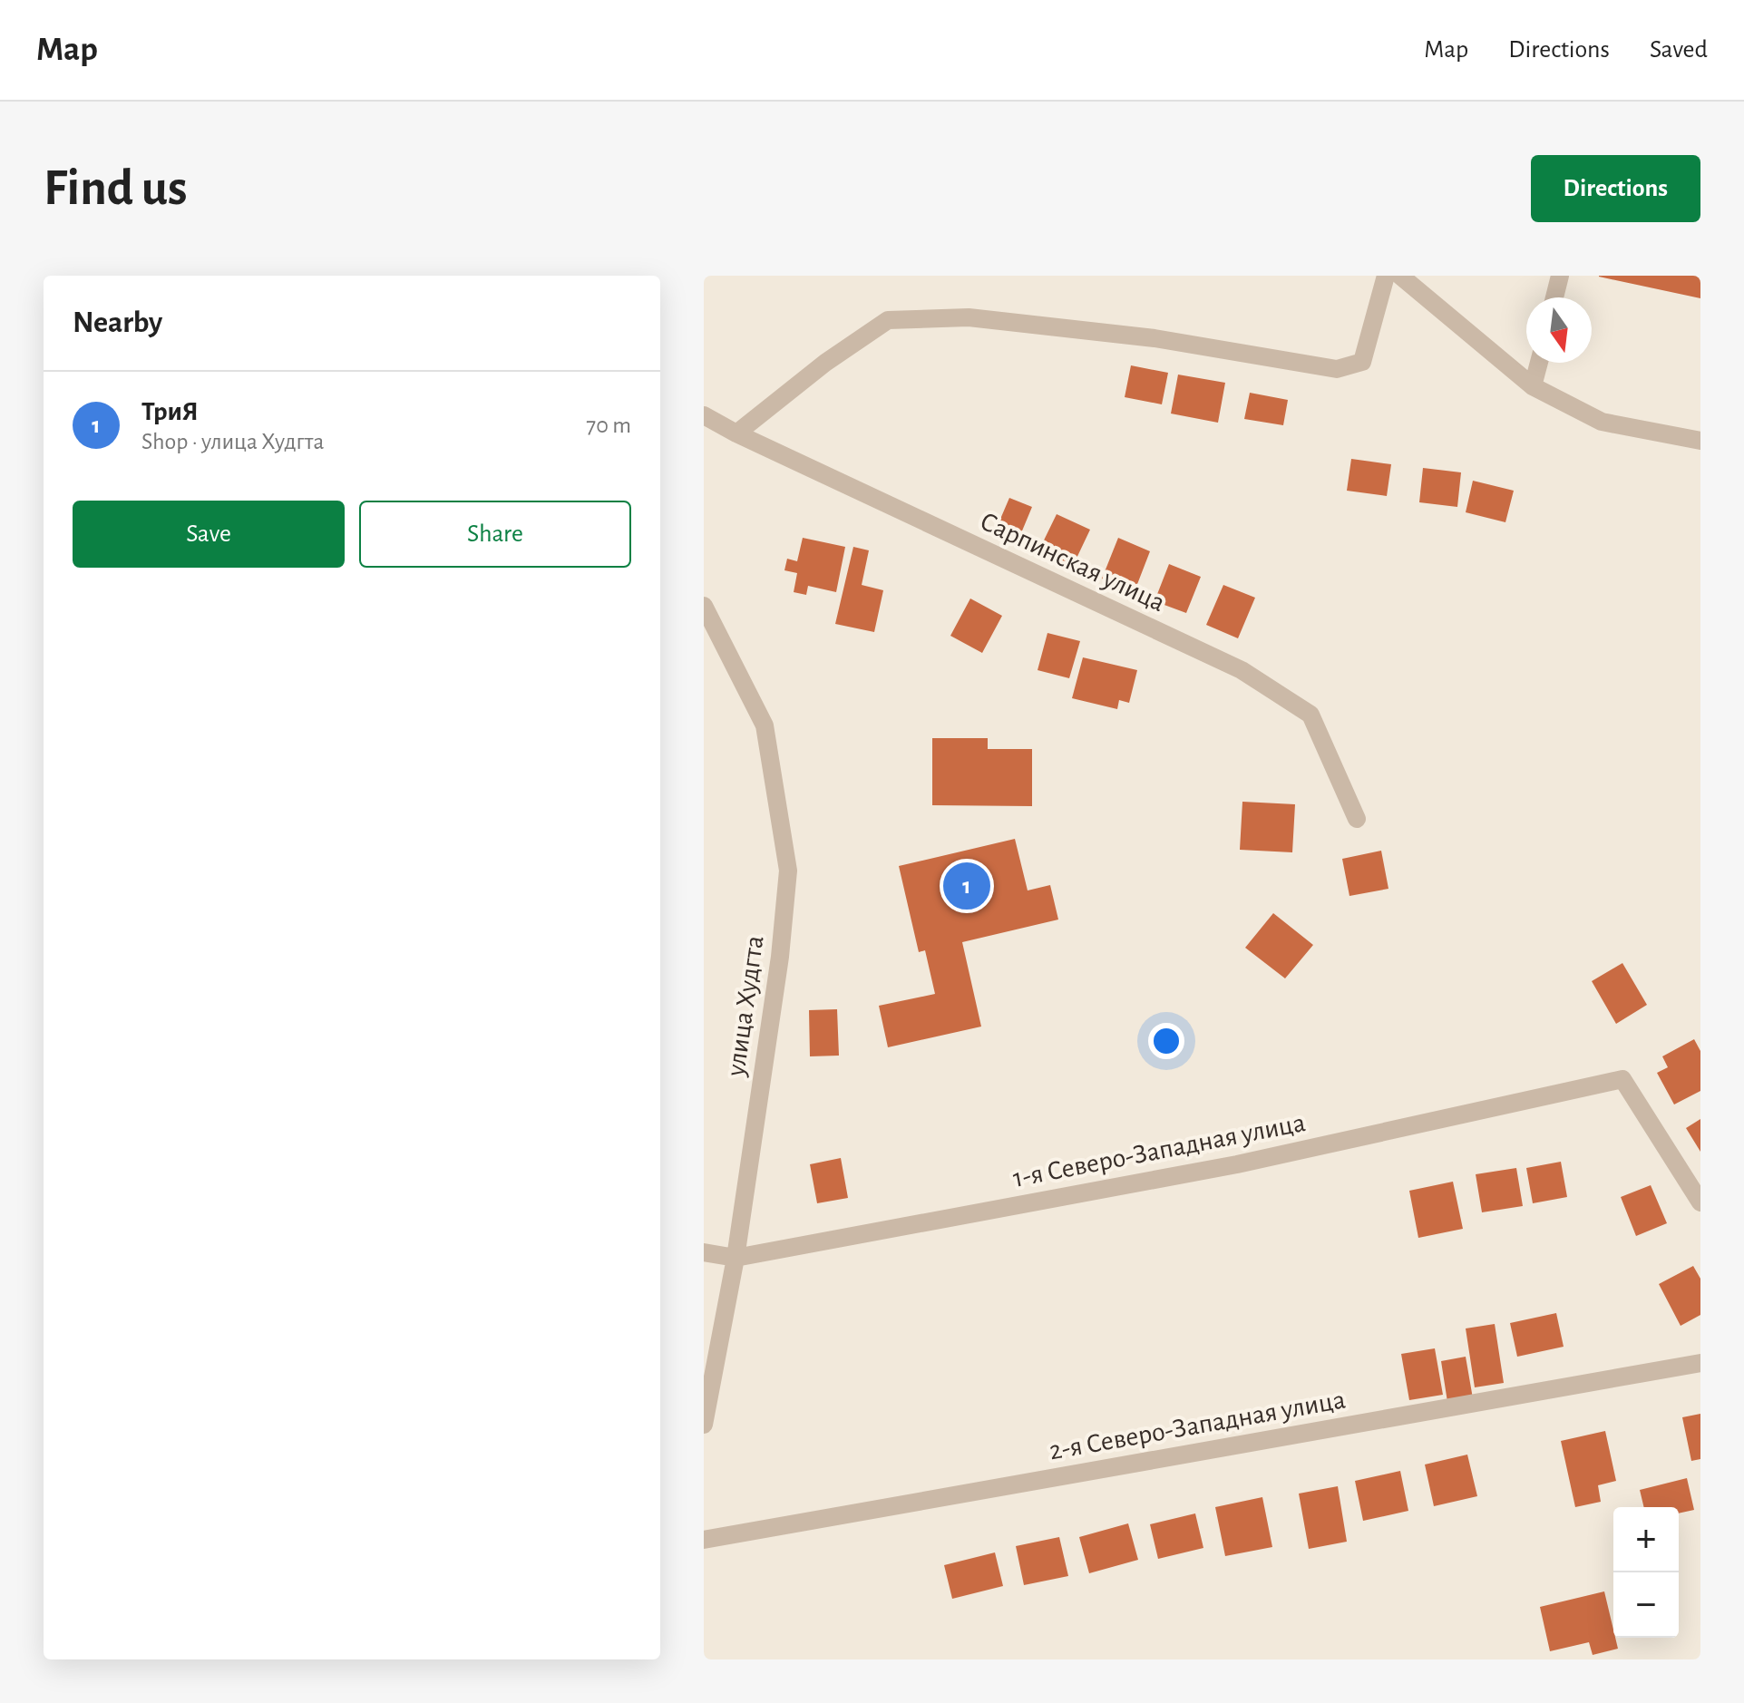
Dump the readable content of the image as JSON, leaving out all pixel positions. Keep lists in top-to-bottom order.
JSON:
{
  "streets": {
    "street": [
      "Сарпинская улица",
      "улица Худгта",
      "1-я Северо-Западная улица",
      "2-я Северо-Западная улица"
    ]
  },
  "crossings": [
    ["улица Худгта", "1-я Северо-Западная улица"]
  ],
  "north": "bottom",
  "page": {
    "header": "Map",
    "nav": ["Map", "Directions", "Saved"],
    "buttons": [
      "Directions",
      ["Save", "Share"]
    ],
    "title": "Find us",
    "heading": "Nearby",
    "list": [
      {
        "mark": "1",
        "name": "ТриЯ",
        "note": "Shop · улица Худгта",
        "value": "70 m"
      }
    ],
    "pins": "1",
    "map_buttons": ["+", "−"]
  }
}
